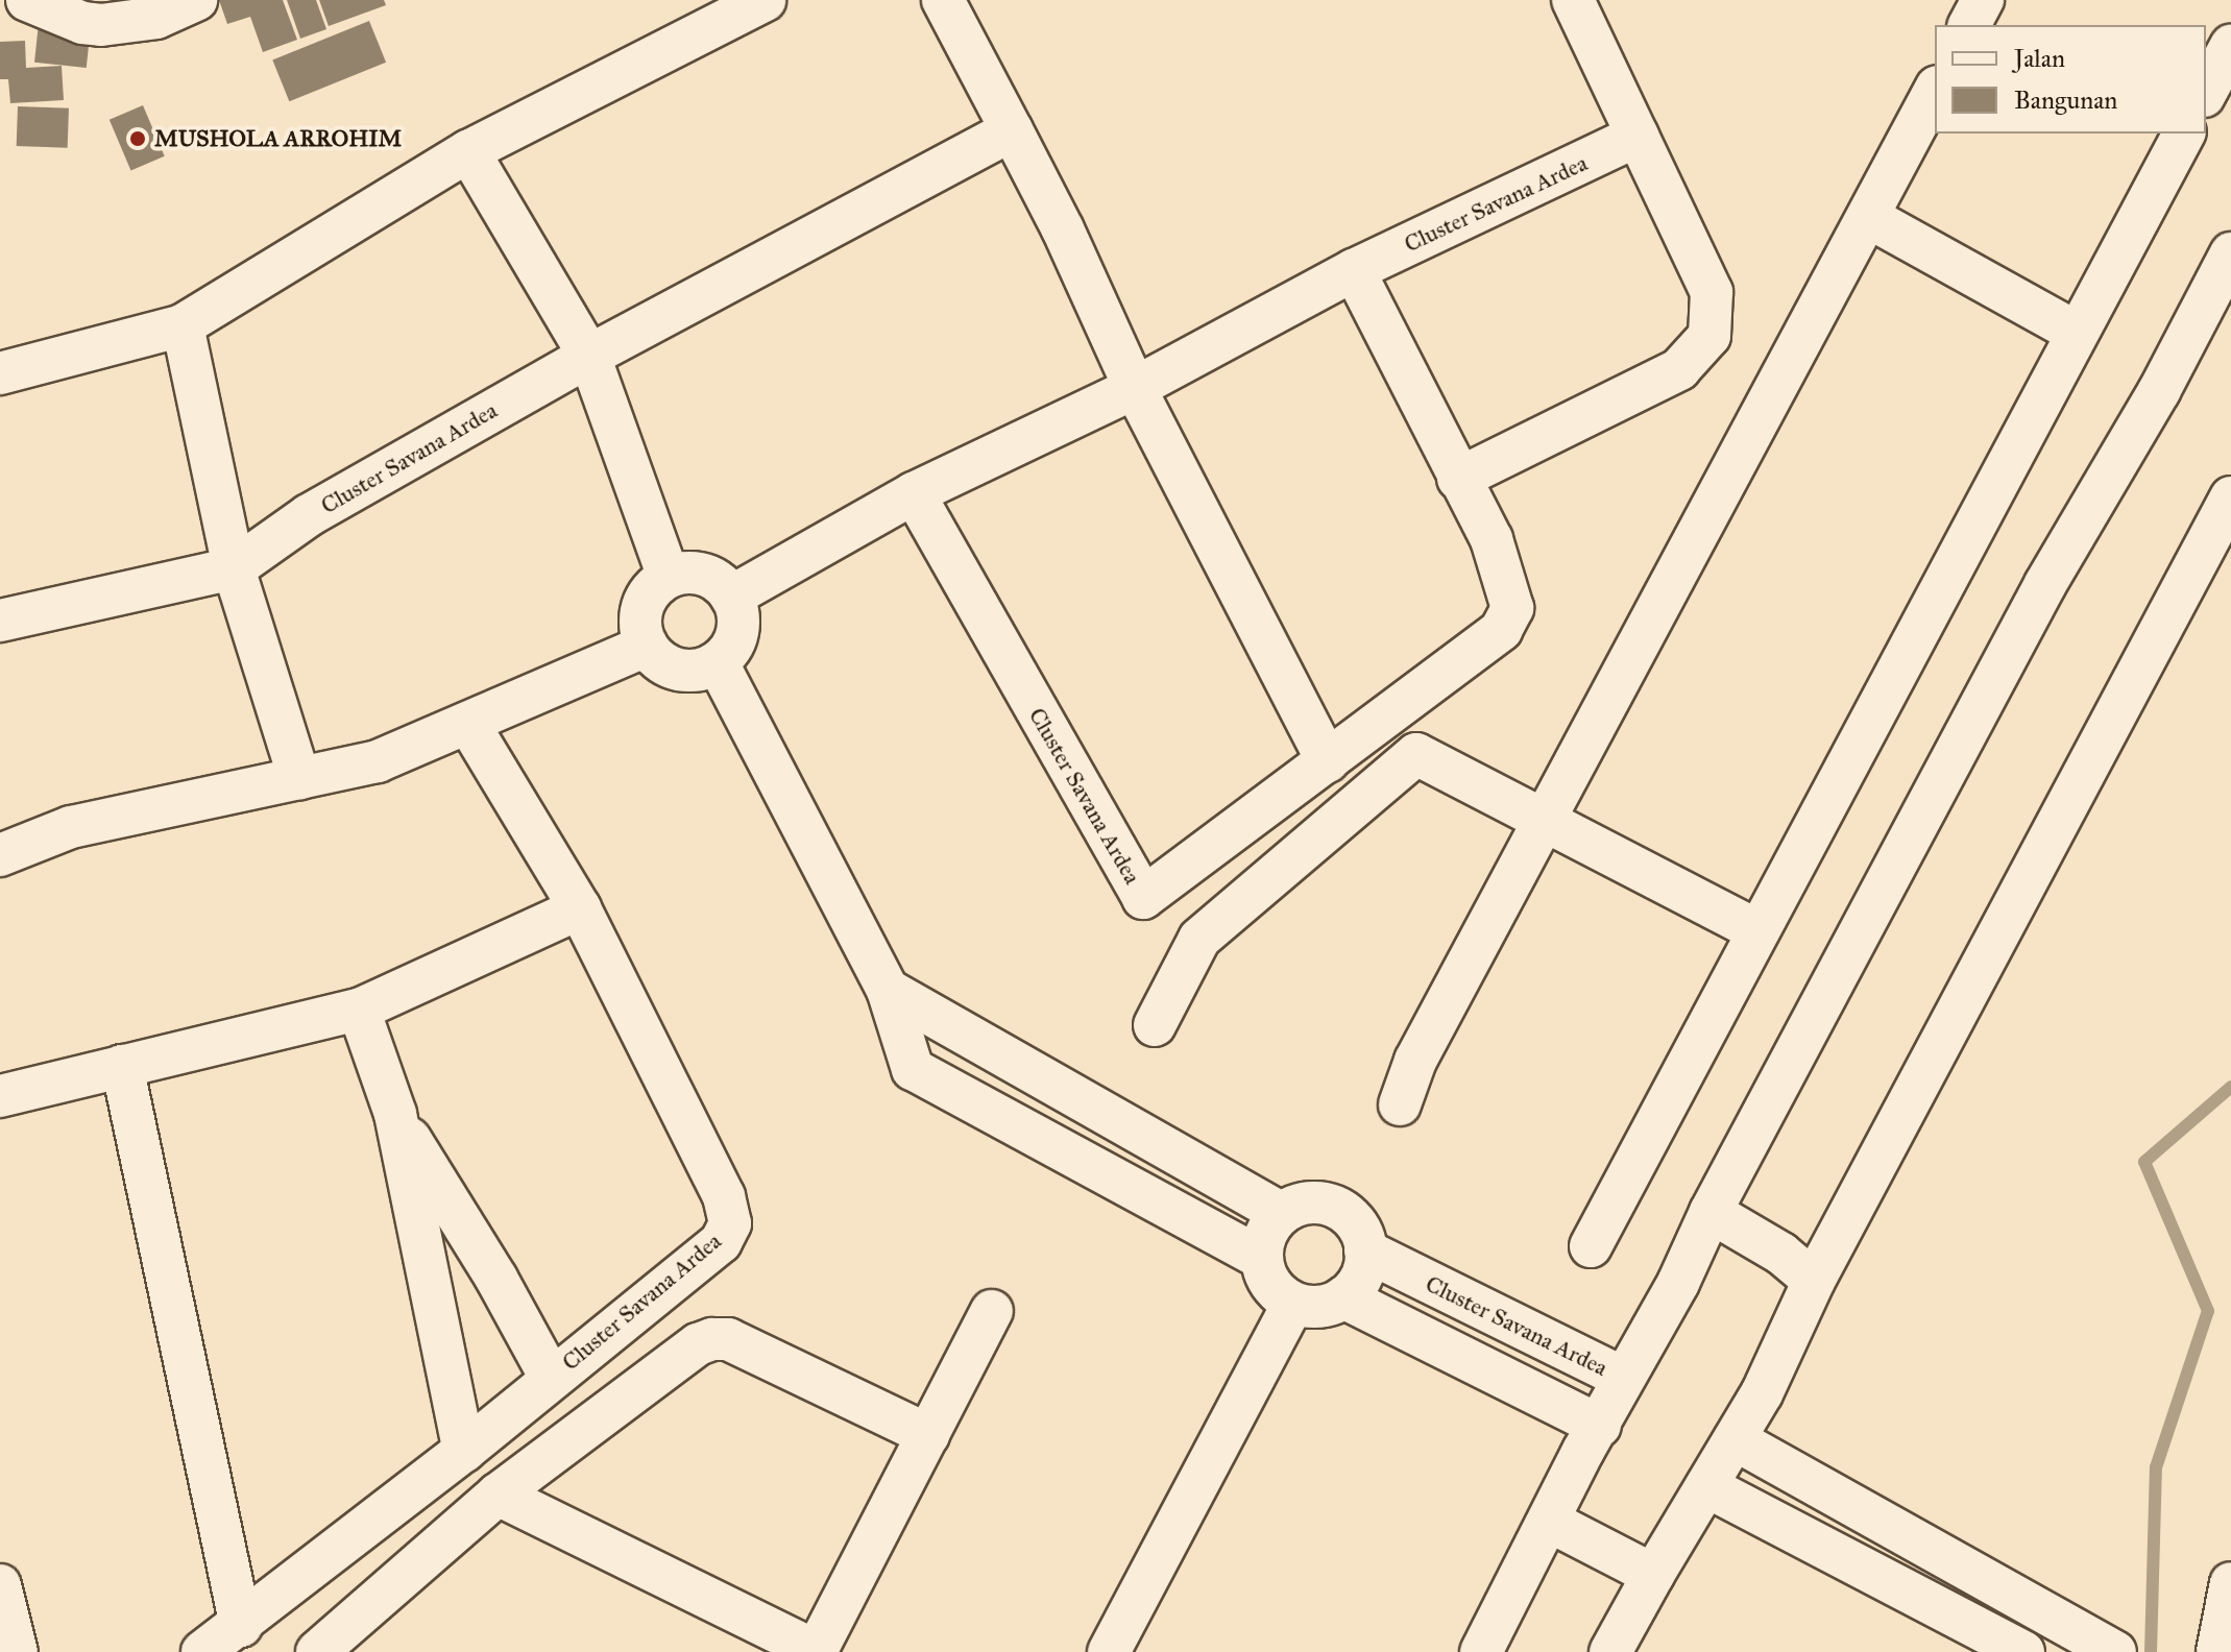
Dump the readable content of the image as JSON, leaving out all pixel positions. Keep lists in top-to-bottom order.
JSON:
{
  "streets": {
    "street": ["Cluster Savana Ardea"]
  },
  "places": ["MUSHOLA ARROHIM"],
  "legend": ["Jalan", "Bangunan"]
}
